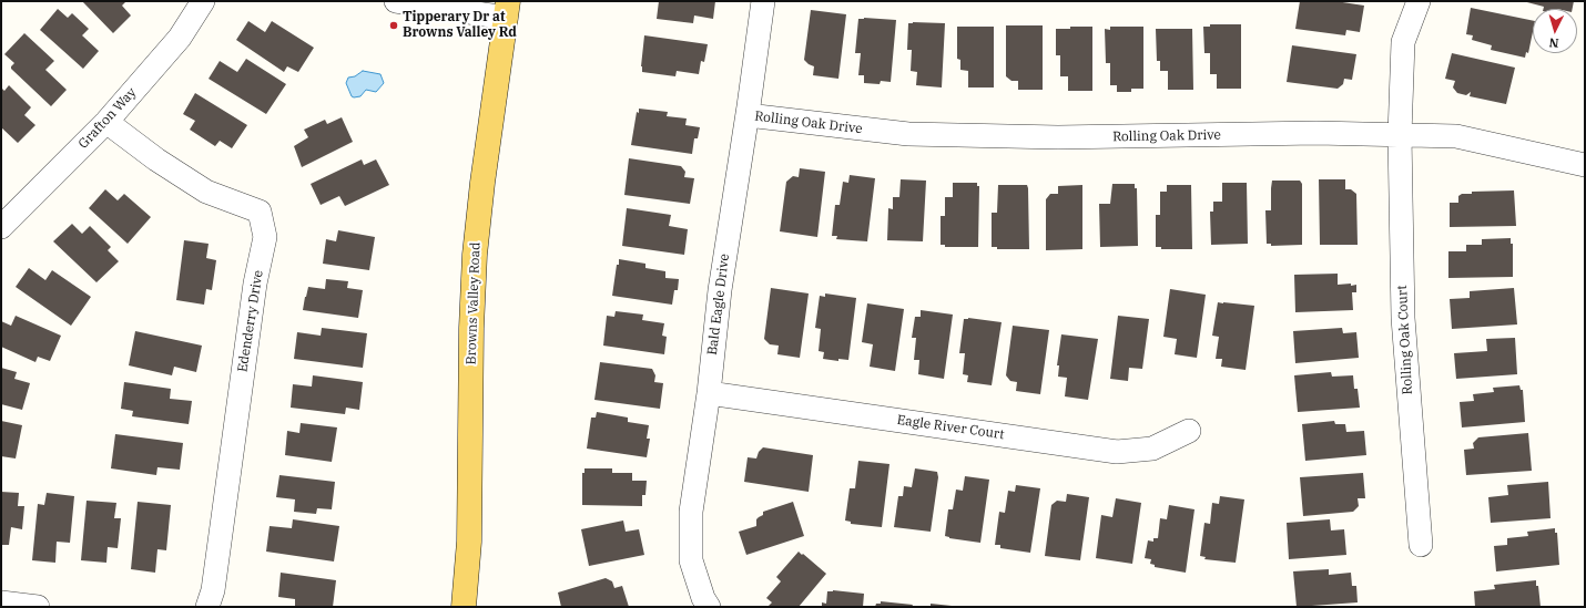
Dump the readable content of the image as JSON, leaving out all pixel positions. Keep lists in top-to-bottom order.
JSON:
{
  "streets": {
    "main road": ["Browns Valley Road"],
    "street": [
      "Grafton Way",
      "Rolling Oak Drive",
      "Bald Eagle Drive",
      "Edenderry Drive",
      "Rolling Oak Court",
      "Eagle River Court"
    ]
  },
  "crossings": [
    ["Grafton Way", "Edenderry Drive"],
    ["Rolling Oak Drive", "Bald Eagle Drive"],
    ["Rolling Oak Drive", "Rolling Oak Court"],
    ["Bald Eagle Drive", "Eagle River Court"]
  ],
  "places": ["Tipperary Dr at Browns Valley Rd"],
  "north": "bottom"
}
